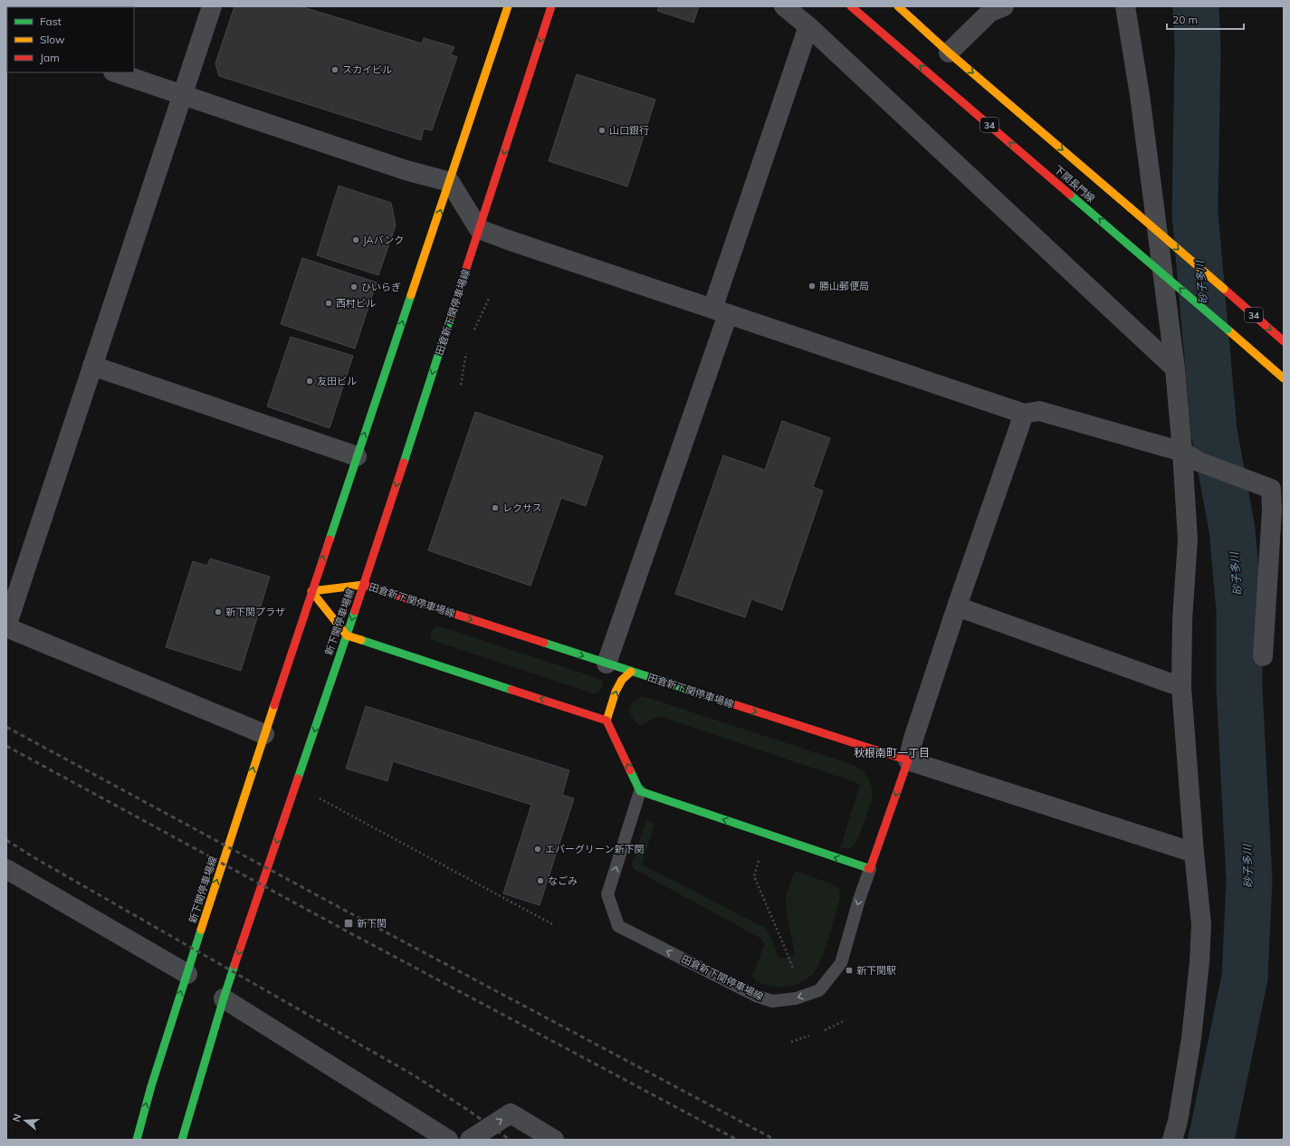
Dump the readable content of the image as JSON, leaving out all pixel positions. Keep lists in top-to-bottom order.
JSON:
{
  "streets": {
    "main road": [
      "34",
      "下関長門線",
      "田倉新下関停車場線",
      "新下関停車場線"
    ]
  },
  "crossings": [
    ["田倉新下関停車場線", "新下関停車場線"]
  ],
  "districts": ["秋根南町一丁目"],
  "water": ["砂子多川"],
  "places": {
    "other": [
      "スカイビル",
      "山口銀行",
      "JAバンク",
      "勝山郵便局",
      "ひいらぎ",
      "西村ビル",
      "友田ビル",
      "レクサス",
      "新下関プラザ",
      "エバーグリーン新下関",
      "なごみ"
    ],
    "transit": ["新下関", "新下関駅"]
  },
  "legend": ["Fast", "Slow", "Jam"],
  "scale_bar": "20 m",
  "north": "left"
}
